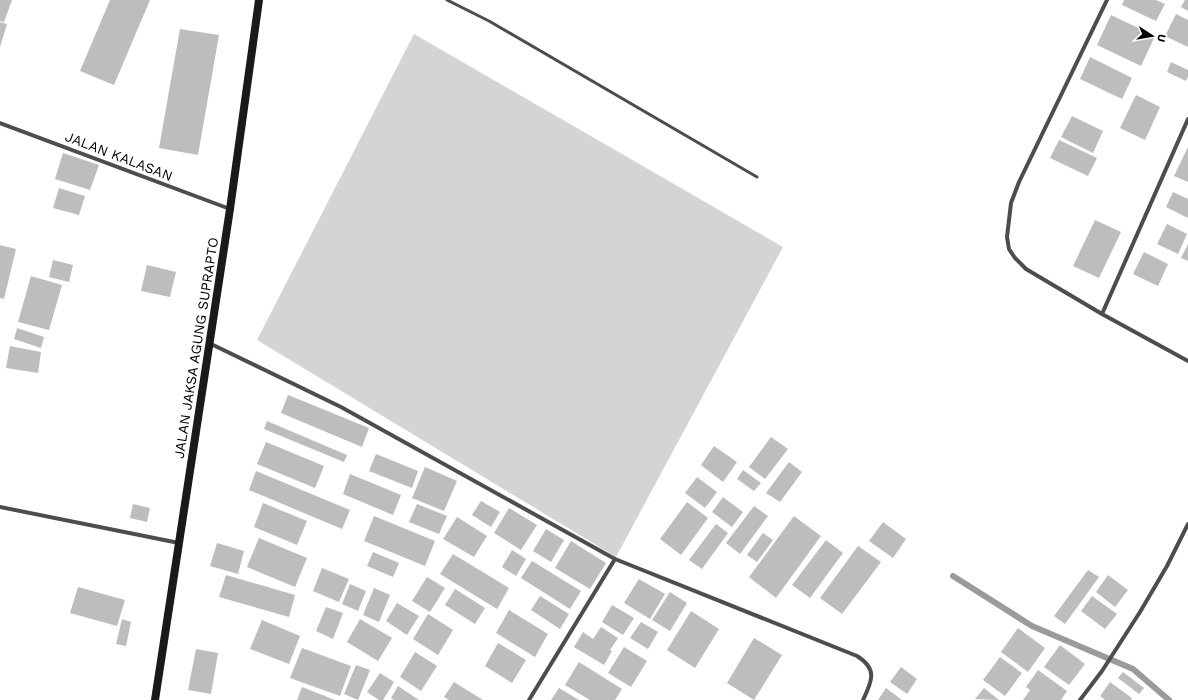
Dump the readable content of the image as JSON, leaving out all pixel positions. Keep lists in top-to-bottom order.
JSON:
{
  "streets": {
    "main road": ["JALAN JAKSA AGUNG SUPRAPTO"],
    "street": ["JALAN KALASAN"]
  },
  "crossings": [
    ["JALAN KALASAN", "JALAN JAKSA AGUNG SUPRAPTO"]
  ],
  "north": "right"
}
